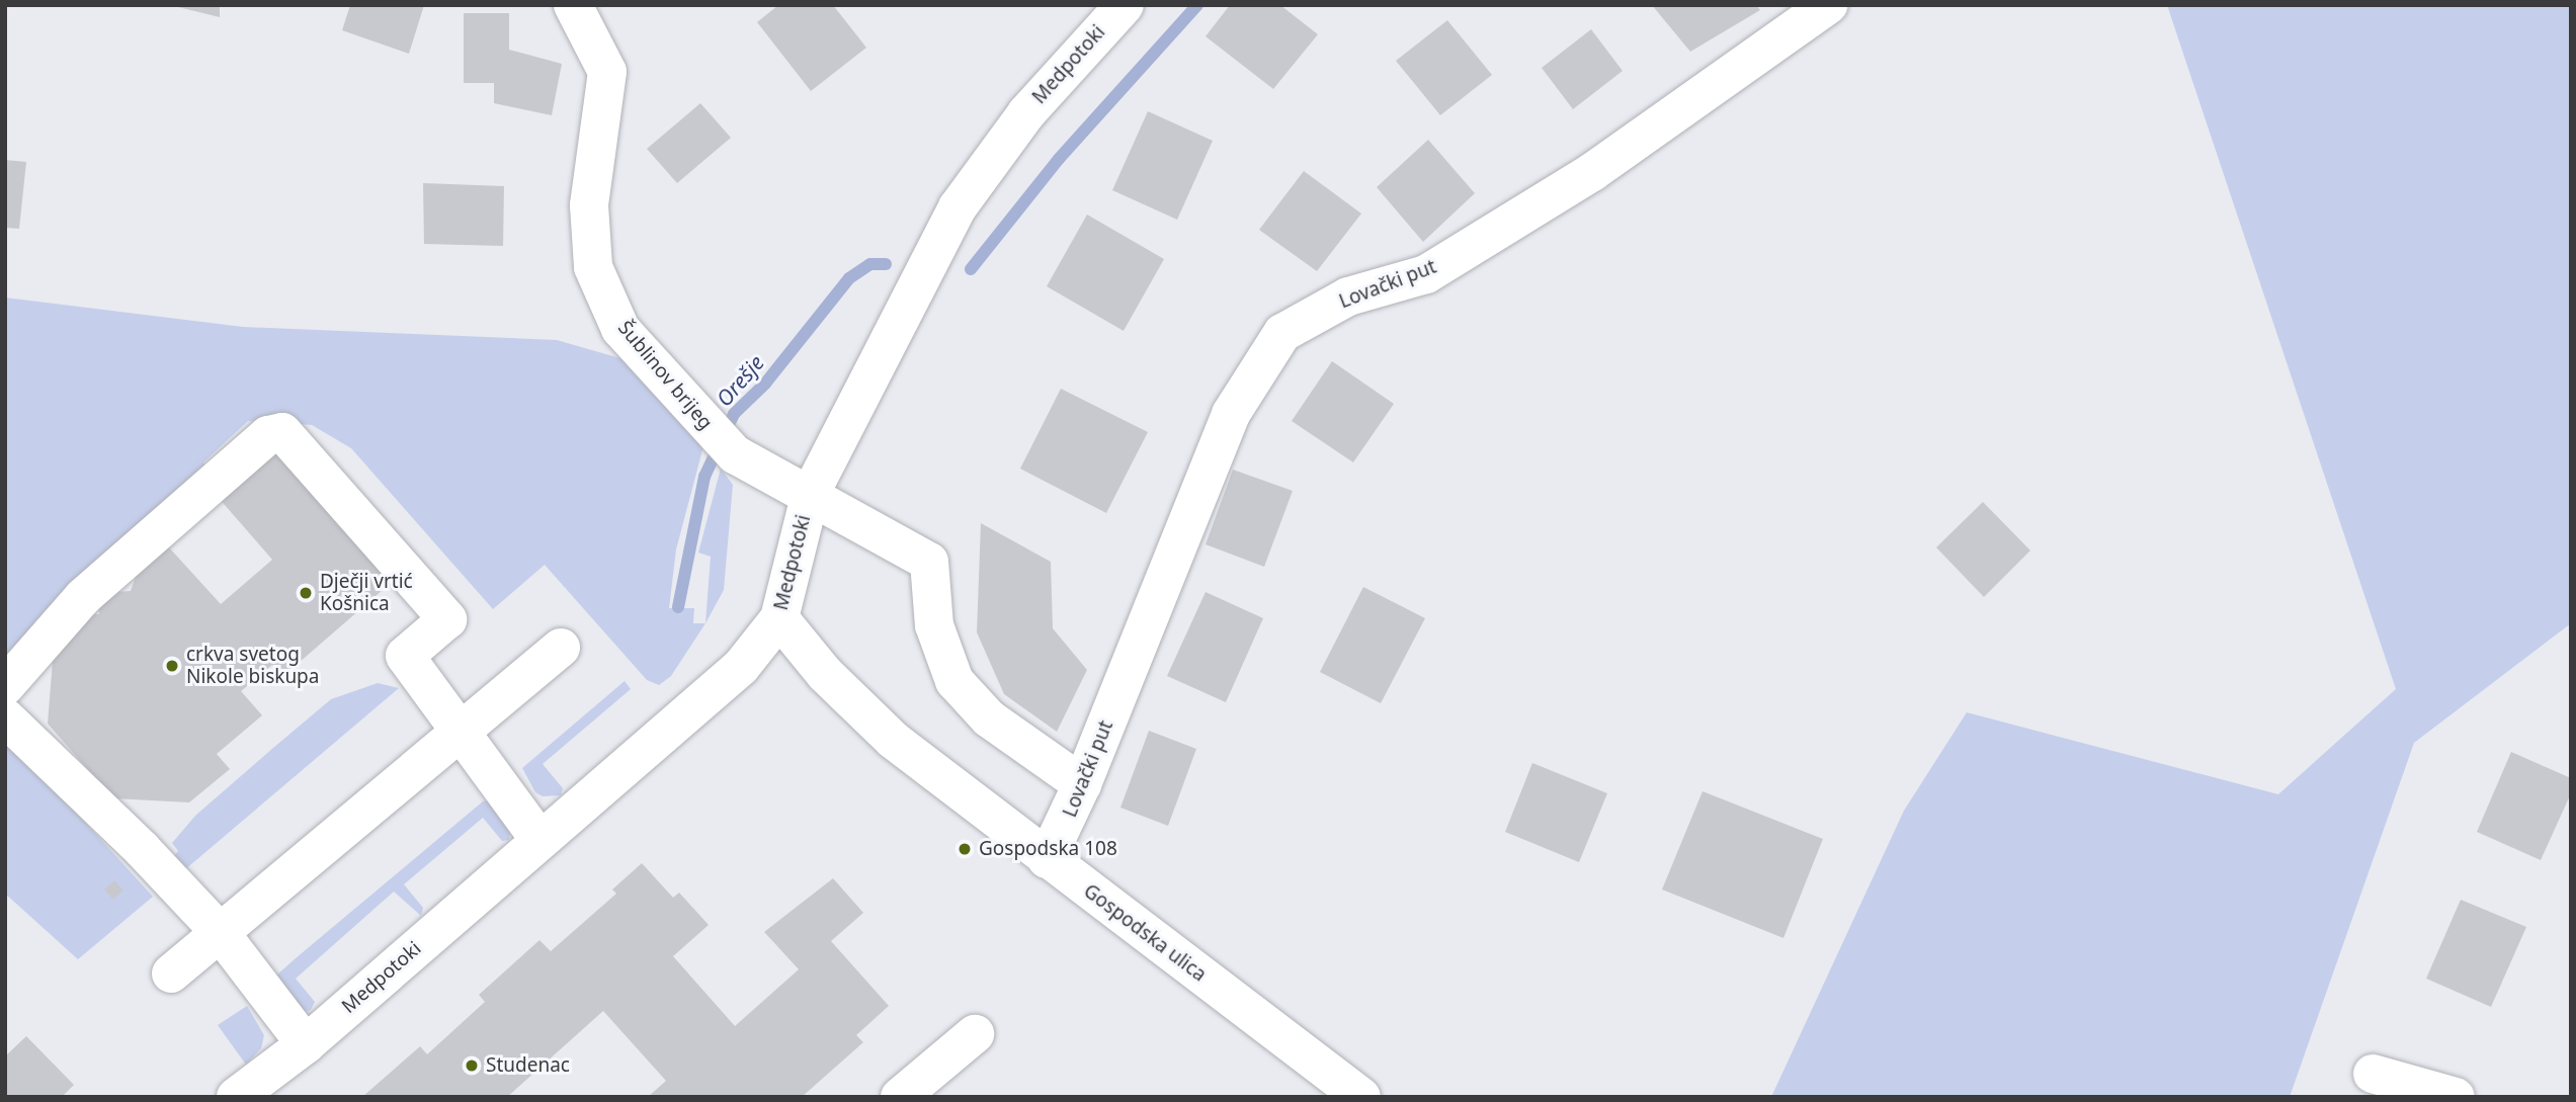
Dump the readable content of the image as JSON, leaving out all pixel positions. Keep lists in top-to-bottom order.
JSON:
{
  "streets": {
    "street": [
      "Medpotoki",
      "Lovački put",
      "Šublinov brijeg",
      "Gospodska ulica"
    ]
  },
  "crossings": [
    ["Medpotoki", "Šublinov brijeg"],
    ["Medpotoki", "Gospodska ulica"],
    ["Lovački put", "Šublinov brijeg"],
    ["Lovački put", "Gospodska ulica"]
  ],
  "water": ["Orešje"],
  "places": [
    "Dječji vrtić Košnica",
    "crkva svetog Nikole biskupa",
    "Gospodska 108",
    "Studenac"
  ]
}
